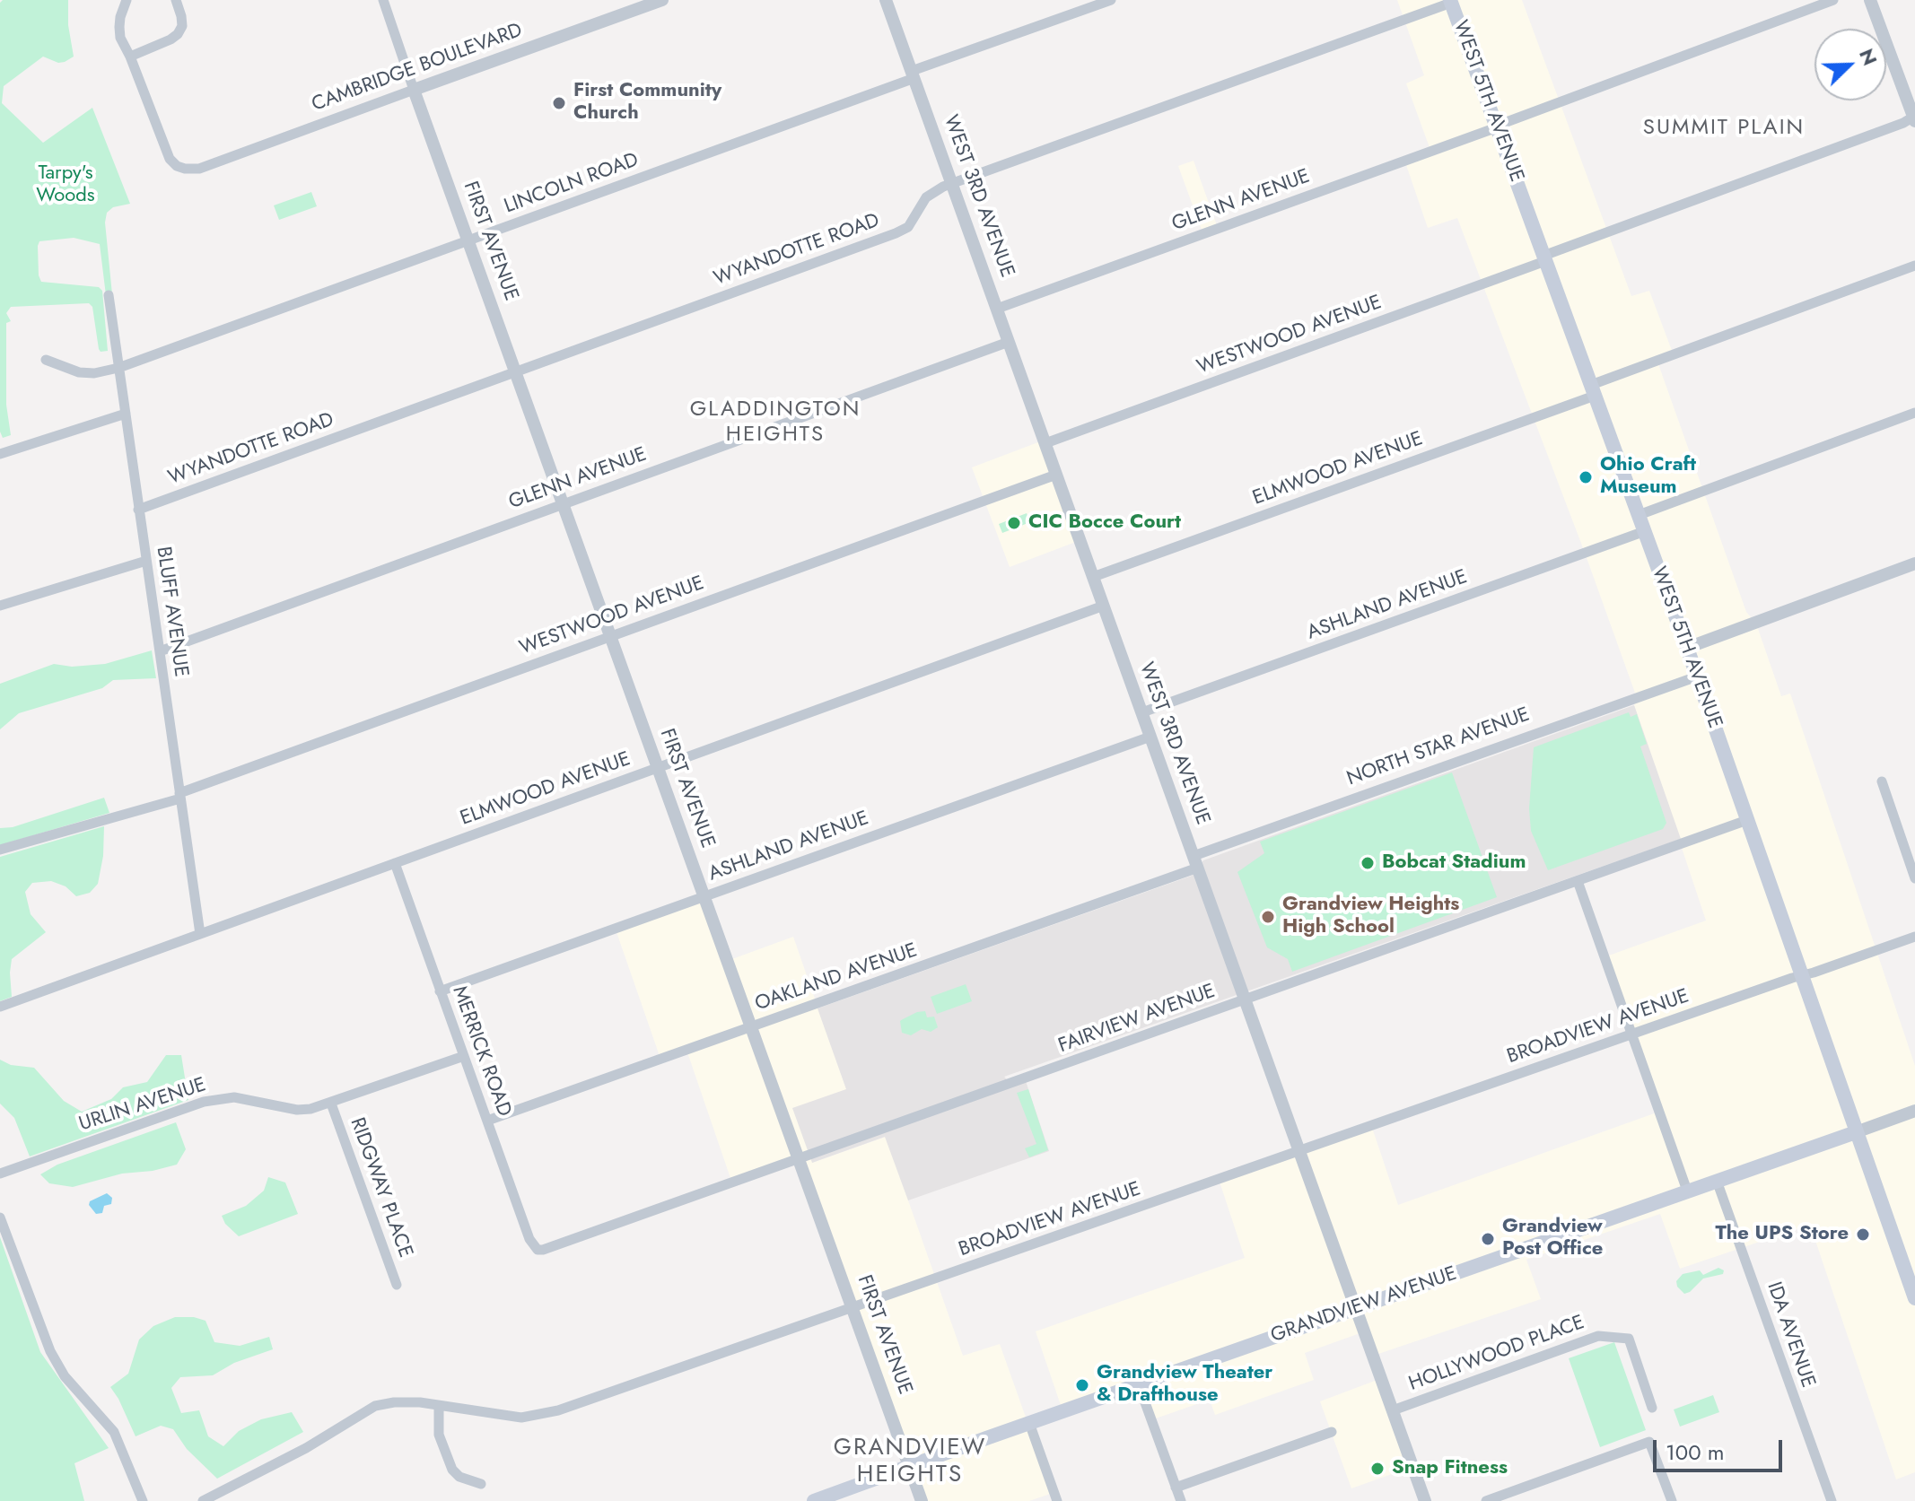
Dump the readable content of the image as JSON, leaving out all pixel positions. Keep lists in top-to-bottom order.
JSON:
{
  "streets": {
    "main road": ["WEST 5TH AVENUE", "GRANDVIEW AVENUE"],
    "street": [
      "CAMBRIDGE BOULEVARD",
      "LINCOLN ROAD",
      "WEST 3RD AVENUE",
      "GLENN AVENUE",
      "FIRST AVENUE",
      "WYANDOTTE ROAD",
      "WESTWOOD AVENUE",
      "ELMWOOD AVENUE",
      "ASHLAND AVENUE",
      "BLUFF AVENUE",
      "NORTH STAR AVENUE",
      "OAKLAND AVENUE",
      "FAIRVIEW AVENUE",
      "BROADVIEW AVENUE",
      "MERRICK ROAD",
      "URLIN AVENUE",
      "RIDGWAY PLACE",
      "IDA AVENUE",
      "HOLLYWOOD PLACE"
    ]
  },
  "crossings": [
    ["CAMBRIDGE BOULEVARD", "FIRST AVENUE"],
    ["WEST 5TH AVENUE", "GLENN AVENUE"],
    ["WEST 5TH AVENUE", "WYANDOTTE ROAD"],
    ["WEST 5TH AVENUE", "WESTWOOD AVENUE"],
    ["WEST 5TH AVENUE", "ELMWOOD AVENUE"],
    ["WEST 5TH AVENUE", "ASHLAND AVENUE"],
    ["WEST 5TH AVENUE", "NORTH STAR AVENUE"],
    ["WEST 5TH AVENUE", "FAIRVIEW AVENUE"],
    ["WEST 5TH AVENUE", "BROADVIEW AVENUE"],
    ["WEST 5TH AVENUE", "GRANDVIEW AVENUE"],
    ["LINCOLN ROAD", "WEST 3RD AVENUE"],
    ["LINCOLN ROAD", "FIRST AVENUE"],
    ["LINCOLN ROAD", "BLUFF AVENUE"],
    ["WEST 3RD AVENUE", "GLENN AVENUE"],
    ["WEST 3RD AVENUE", "WYANDOTTE ROAD"],
    ["WEST 3RD AVENUE", "WESTWOOD AVENUE"],
    ["WEST 3RD AVENUE", "ELMWOOD AVENUE"],
    ["WEST 3RD AVENUE", "ASHLAND AVENUE"],
    ["WEST 3RD AVENUE", "NORTH STAR AVENUE"],
    ["WEST 3RD AVENUE", "OAKLAND AVENUE"],
    ["WEST 3RD AVENUE", "FAIRVIEW AVENUE"],
    ["WEST 3RD AVENUE", "BROADVIEW AVENUE"],
    ["WEST 3RD AVENUE", "GRANDVIEW AVENUE"],
    ["WEST 3RD AVENUE", "HOLLYWOOD PLACE"],
    ["GLENN AVENUE", "FIRST AVENUE"],
    ["GLENN AVENUE", "BLUFF AVENUE"],
    ["FIRST AVENUE", "WYANDOTTE ROAD"],
    ["FIRST AVENUE", "WESTWOOD AVENUE"],
    ["FIRST AVENUE", "ELMWOOD AVENUE"],
    ["FIRST AVENUE", "ASHLAND AVENUE"],
    ["FIRST AVENUE", "OAKLAND AVENUE"],
    ["FIRST AVENUE", "FAIRVIEW AVENUE"],
    ["FIRST AVENUE", "BROADVIEW AVENUE"],
    ["FIRST AVENUE", "GRANDVIEW AVENUE"],
    ["WYANDOTTE ROAD", "BLUFF AVENUE"],
    ["WESTWOOD AVENUE", "BLUFF AVENUE"],
    ["ELMWOOD AVENUE", "BLUFF AVENUE"],
    ["ELMWOOD AVENUE", "MERRICK ROAD"],
    ["ASHLAND AVENUE", "MERRICK ROAD"],
    ["NORTH STAR AVENUE", "OAKLAND AVENUE"],
    ["OAKLAND AVENUE", "MERRICK ROAD"],
    ["FAIRVIEW AVENUE", "MERRICK ROAD"],
    ["MERRICK ROAD", "URLIN AVENUE"],
    ["URLIN AVENUE", "RIDGWAY PLACE"],
    ["GRANDVIEW AVENUE", "IDA AVENUE"]
  ],
  "districts": ["SUMMIT PLAIN", "GLADDINGTON HEIGHTS", "GRANDVIEW HEIGHTS"],
  "parks": ["Tarpy's Woods"],
  "places": [
    "First Community Church",
    "Ohio Craft Museum",
    "CIC Bocce Court",
    "Bobcat Stadium",
    "Grandview Heights High School",
    "The UPS Store",
    "Grandview Post Office",
    "Grandview Theater & Drafthouse",
    "Snap Fitness"
  ],
  "scale_bar": "100 m",
  "north": "top right"
}
